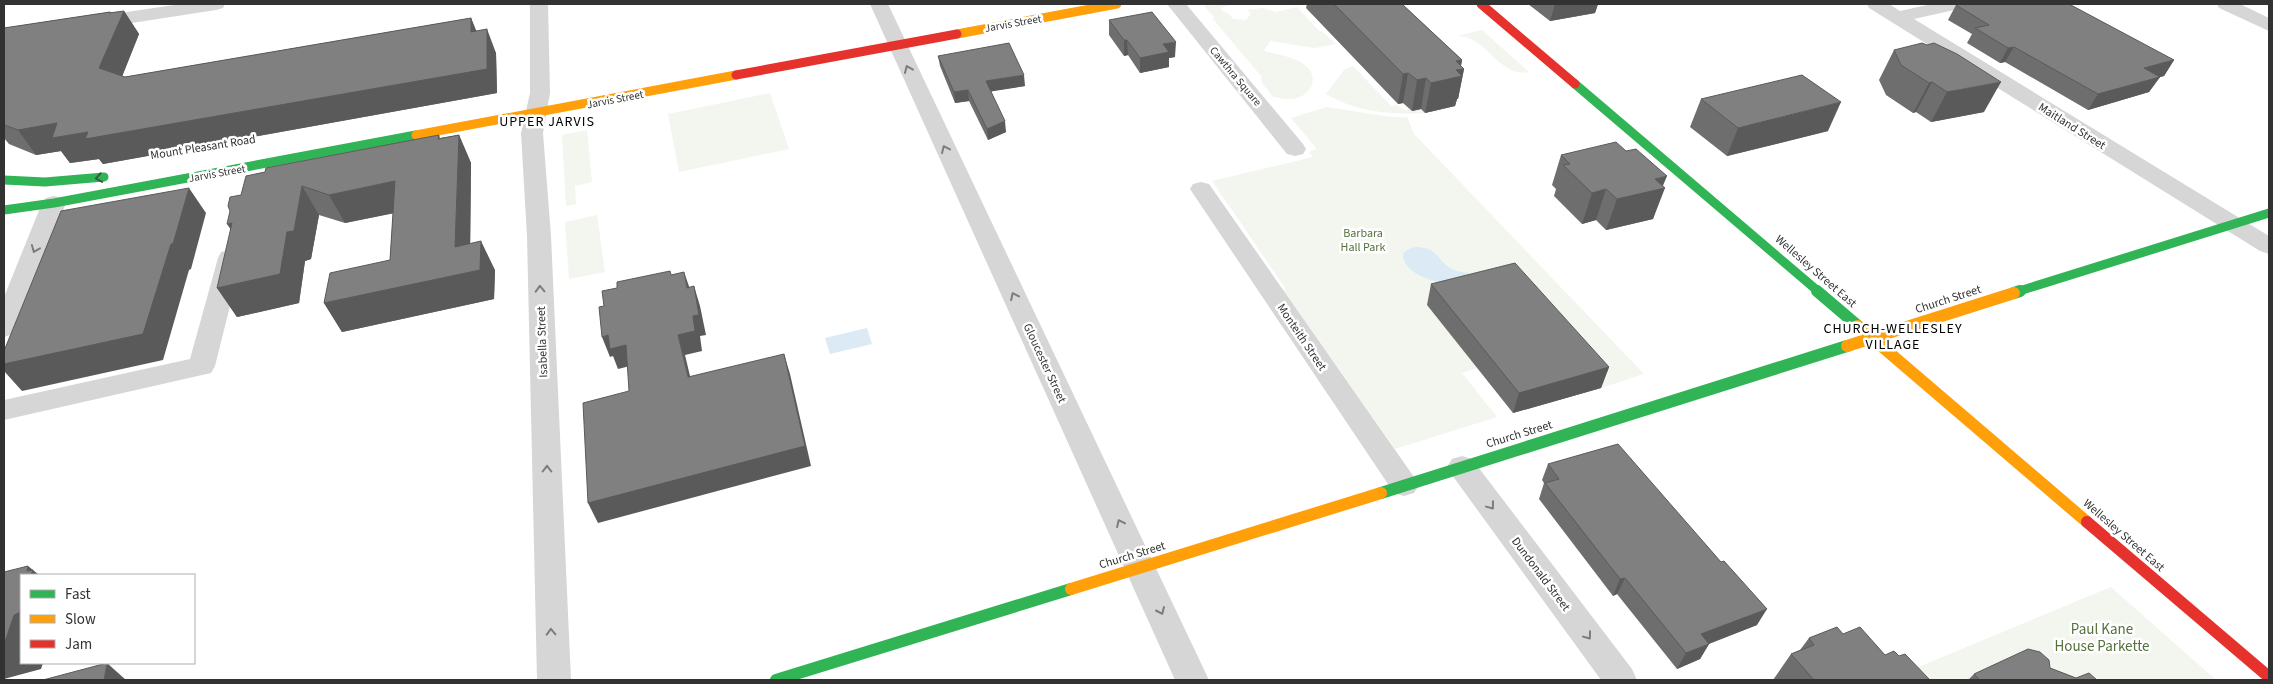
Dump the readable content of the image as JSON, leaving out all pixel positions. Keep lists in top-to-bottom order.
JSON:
{
  "streets": {
    "main road": [
      "Jarvis Street",
      "Mount Pleasant Road",
      "Wellesley Street East",
      "Church Street"
    ],
    "street": [
      "Cawthra Square",
      "Maitland Street",
      "Monteith Street",
      "Isabella Street",
      "Gloucester Street",
      "Dundonald Street"
    ]
  },
  "crossings": [
    ["Jarvis Street", "Mount Pleasant Road"],
    ["Jarvis Street", "Isabella Street"],
    ["Jarvis Street", "Gloucester Street"],
    ["Maitland Street", "Church Street"],
    ["Wellesley Street East", "Church Street"],
    ["Church Street", "Monteith Street"],
    ["Church Street", "Gloucester Street"],
    ["Church Street", "Dundonald Street"]
  ],
  "one_way": ["Isabella Street", "Dundonald Street"],
  "districts": ["UPPER JARVIS", "CHURCH-WELLESLEY VILLAGE"],
  "parks": ["Barbara Hall Park", "Paul Kane House Parkette"],
  "legend": ["Fast", "Slow", "Jam"]
}
